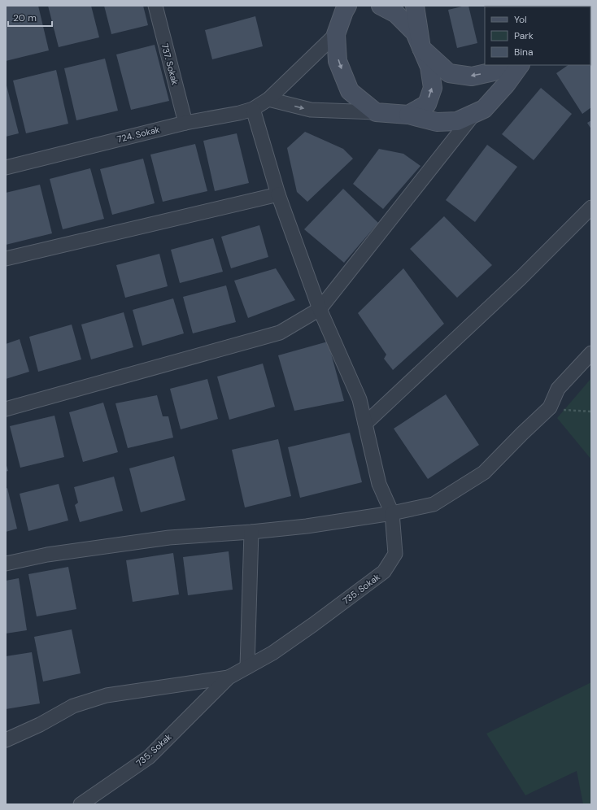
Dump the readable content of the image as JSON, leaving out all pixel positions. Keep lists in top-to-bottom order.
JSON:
{
  "streets": {
    "street": ["737. Sokak", "724. Sokak", "735. Sokak"]
  },
  "crossings": [
    ["737. Sokak", "724. Sokak"],
    ["724. Sokak", "735. Sokak"]
  ],
  "legend": ["Yol", "Park", "Bina"],
  "scale_bar": "20 m"
}
